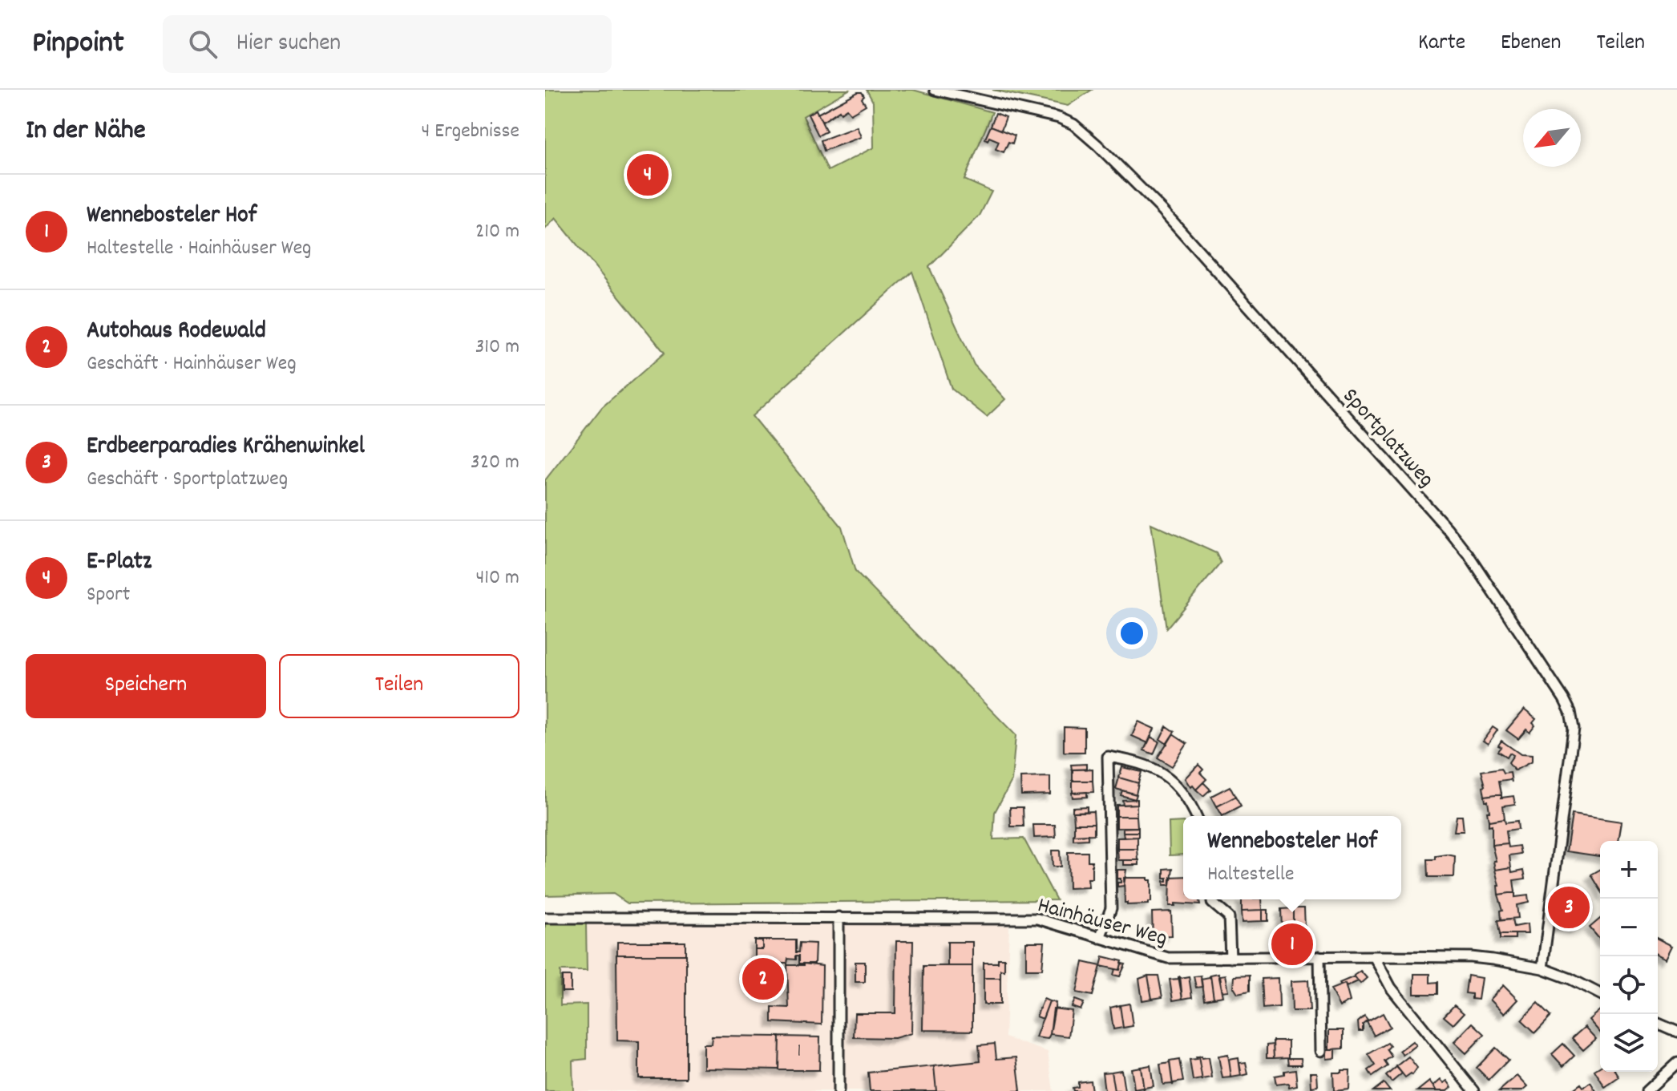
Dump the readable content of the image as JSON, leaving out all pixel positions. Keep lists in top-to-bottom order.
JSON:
{
  "streets": {
    "street": ["Sportplatzweg", "Hainhäuser Weg"]
  },
  "crossings": [
    ["Sportplatzweg", "Hainhäuser Weg"]
  ],
  "house_numbers": ["1"],
  "north": "bottom left",
  "page": {
    "header": "Pinpoint",
    "search": "Hier suchen",
    "nav": ["Karte", "Ebenen", "Teilen"],
    "heading": ["In der Nähe", "4 Ergebnisse"],
    "pins": [
      "4",
      "3",
      "1",
      "2"
    ],
    "list": [
      {
        "mark": "1",
        "name": "Wennebosteler Hof",
        "note": "Haltestelle · Hainhäuser Weg",
        "value": "210 m"
      },
      {
        "mark": "2",
        "name": "Autohaus Rodewald",
        "note": "Geschäft · Hainhäuser Weg",
        "value": "310 m"
      },
      {
        "mark": "3",
        "name": "Erdbeerparadies Krähenwinkel",
        "note": "Geschäft · Sportplatzweg",
        "value": "320 m"
      },
      {
        "mark": "4",
        "name": "E-Platz",
        "note": "Sport",
        "value": "410 m"
      }
    ],
    "buttons": ["Speichern", "Teilen"],
    "popup": ["Wennebosteler Hof", "Haltestelle"],
    "map_buttons": ["+", "−"]
  }
}
